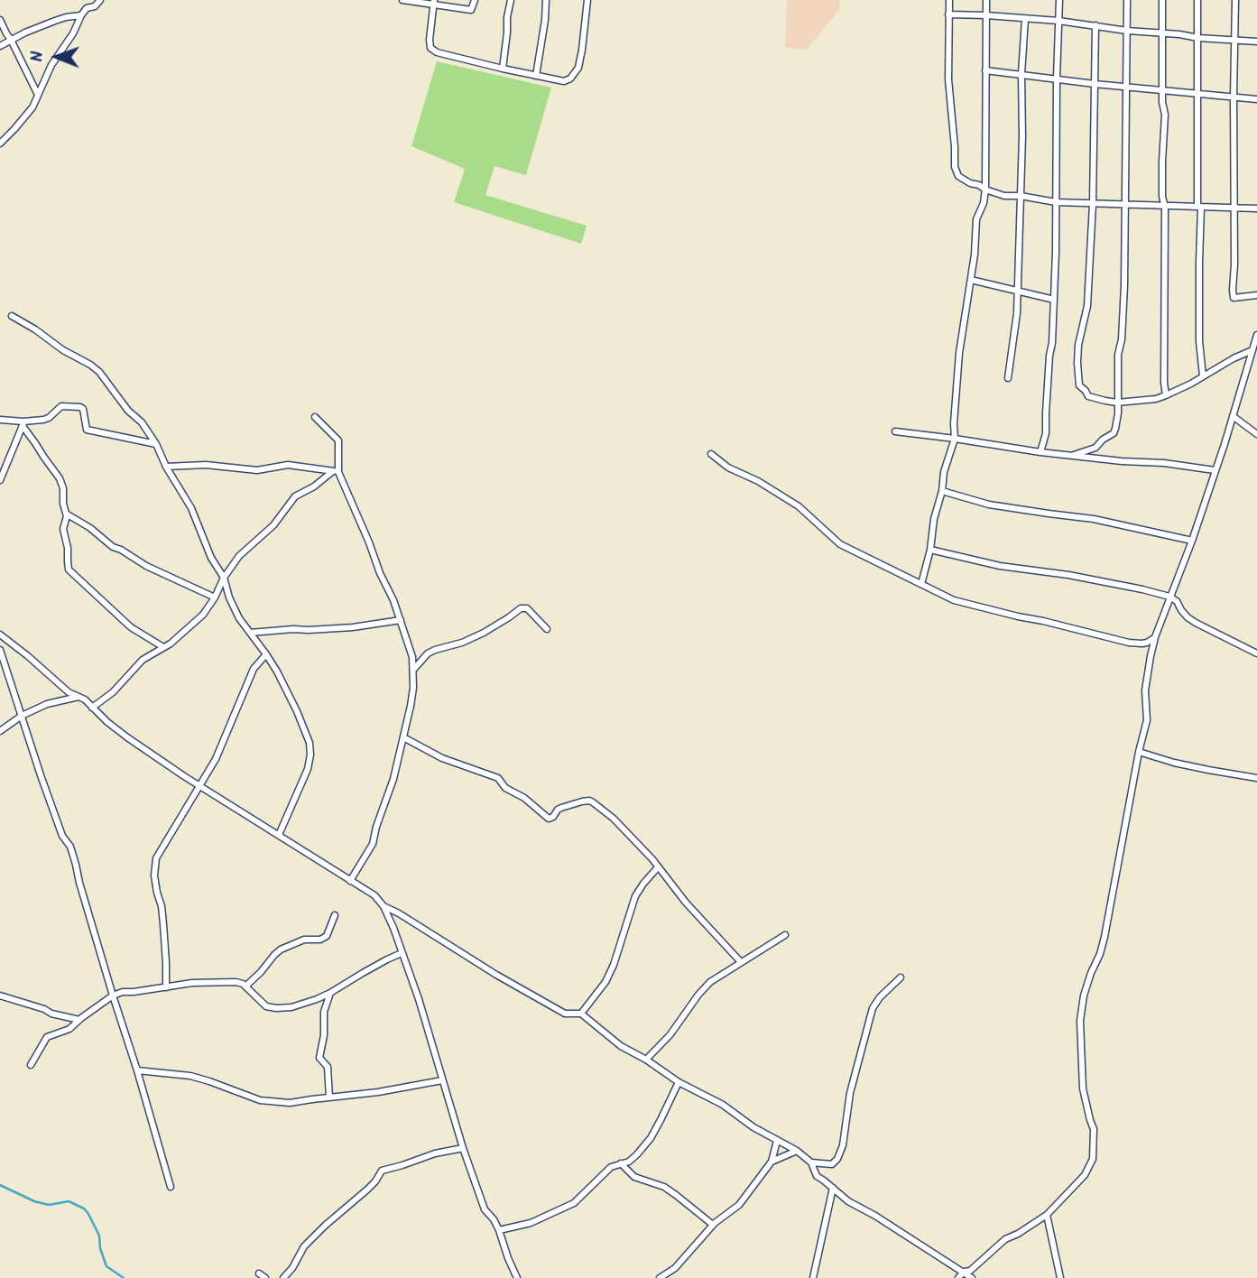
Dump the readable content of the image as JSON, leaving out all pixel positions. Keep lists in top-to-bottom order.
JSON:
{
  "north": "left"
}
